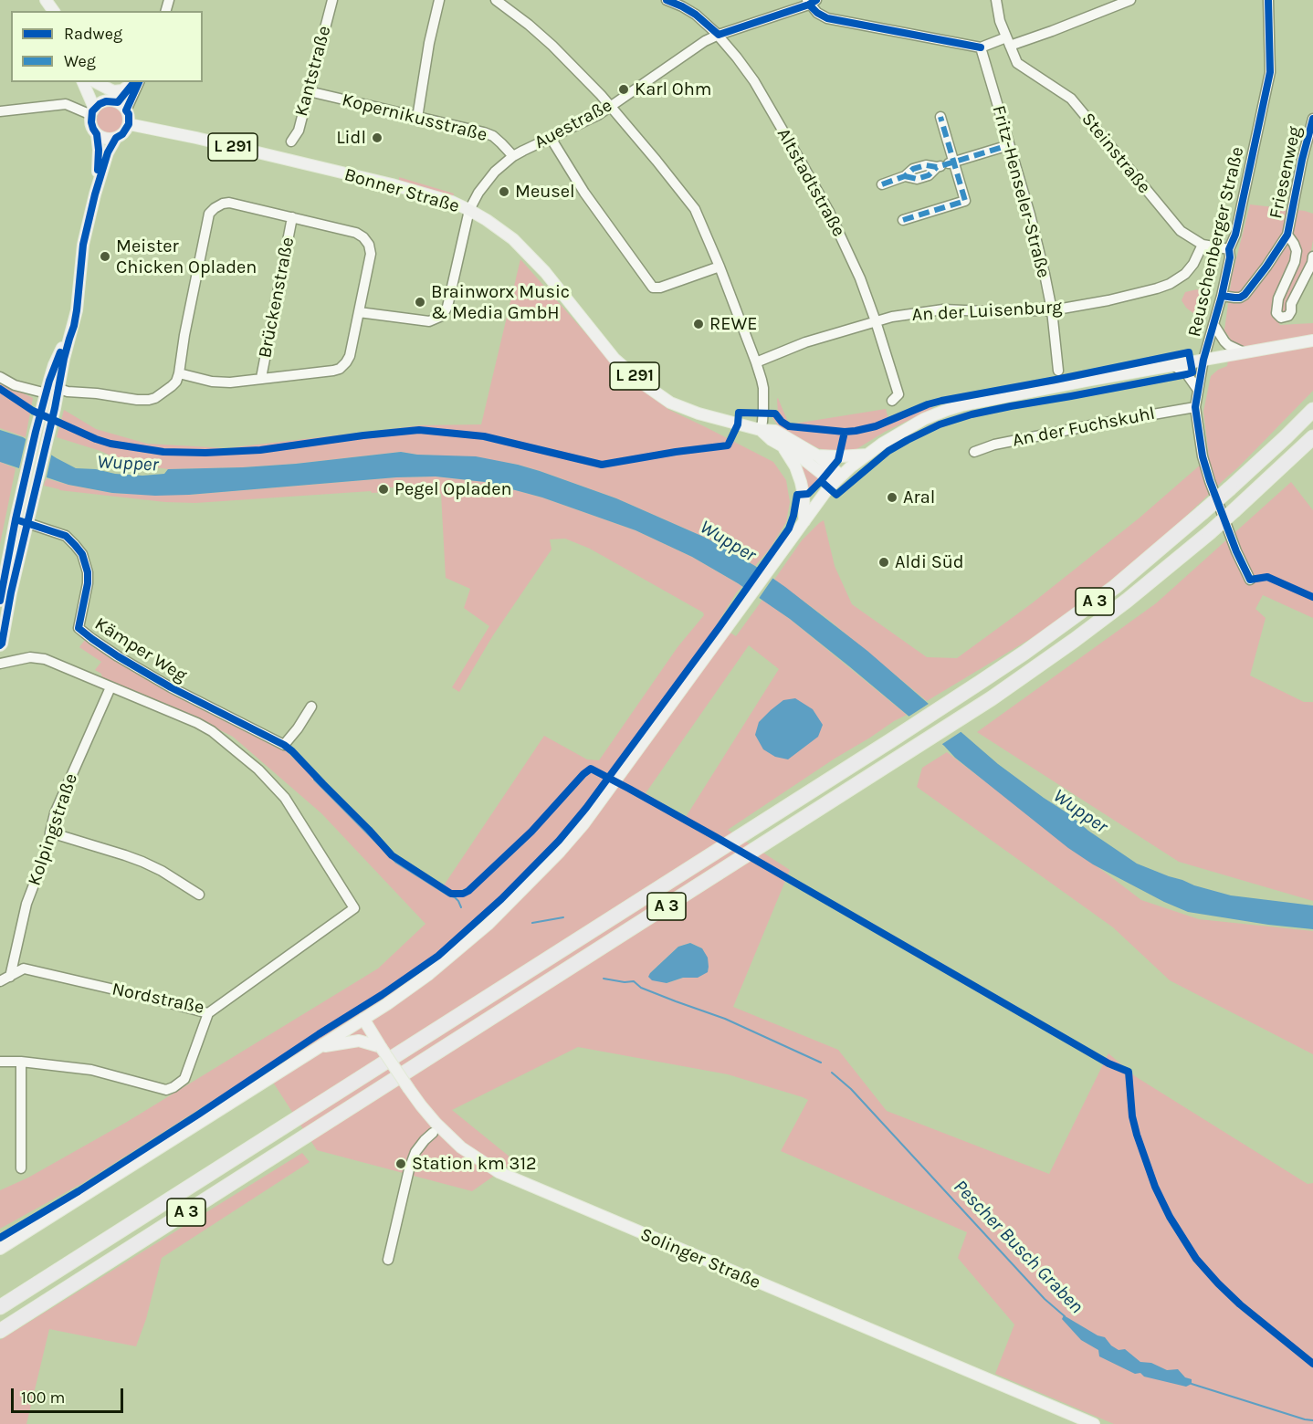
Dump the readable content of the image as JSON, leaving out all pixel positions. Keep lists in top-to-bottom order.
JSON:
{
  "streets": {
    "highway": ["A 3"],
    "main road": ["L 291", "Bonner Straße", "Solinger Straße"],
    "street": [
      "Kantstraße",
      "Kopernikusstraße",
      "Auestraße",
      "Steinstraße",
      "Friesenweg",
      "Altstadtstraße",
      "Fritz-Henseler-Straße",
      "Reuschenberger Straße",
      "Brückenstraße",
      "An der Luisenburg",
      "An der Fuchskuhl",
      "Kämper Weg",
      "Kolpingstraße",
      "Nordstraße"
    ]
  },
  "crossings": [
    ["Kantstraße", "Kopernikusstraße"],
    ["Kopernikusstraße", "Auestraße"],
    ["Auestraße", "Altstadtstraße"],
    ["Auestraße", "Bonner Straße"],
    ["Auestraße", "Brückenstraße"],
    ["Steinstraße", "Reuschenberger Straße"],
    ["Steinstraße", "An der Luisenburg"],
    ["Friesenweg", "Reuschenberger Straße"],
    ["Altstadtstraße", "An der Luisenburg"],
    ["Fritz-Henseler-Straße", "An der Luisenburg"],
    ["Reuschenberger Straße", "An der Fuchskuhl"],
    ["Kolpingstraße", "Nordstraße"]
  ],
  "water": ["Wupper", "Pescher Busch Graben"],
  "places": [
    "Karl Ohm",
    "Lidl",
    "Meusel",
    "Meister Chicken Opladen",
    "Brainworx Music & Media GmbH",
    "REWE",
    "Pegel Opladen",
    "Aral",
    "Aldi Süd",
    "Station km 312"
  ],
  "legend": ["Radweg", "Weg"],
  "scale_bar": "100 m"
}
